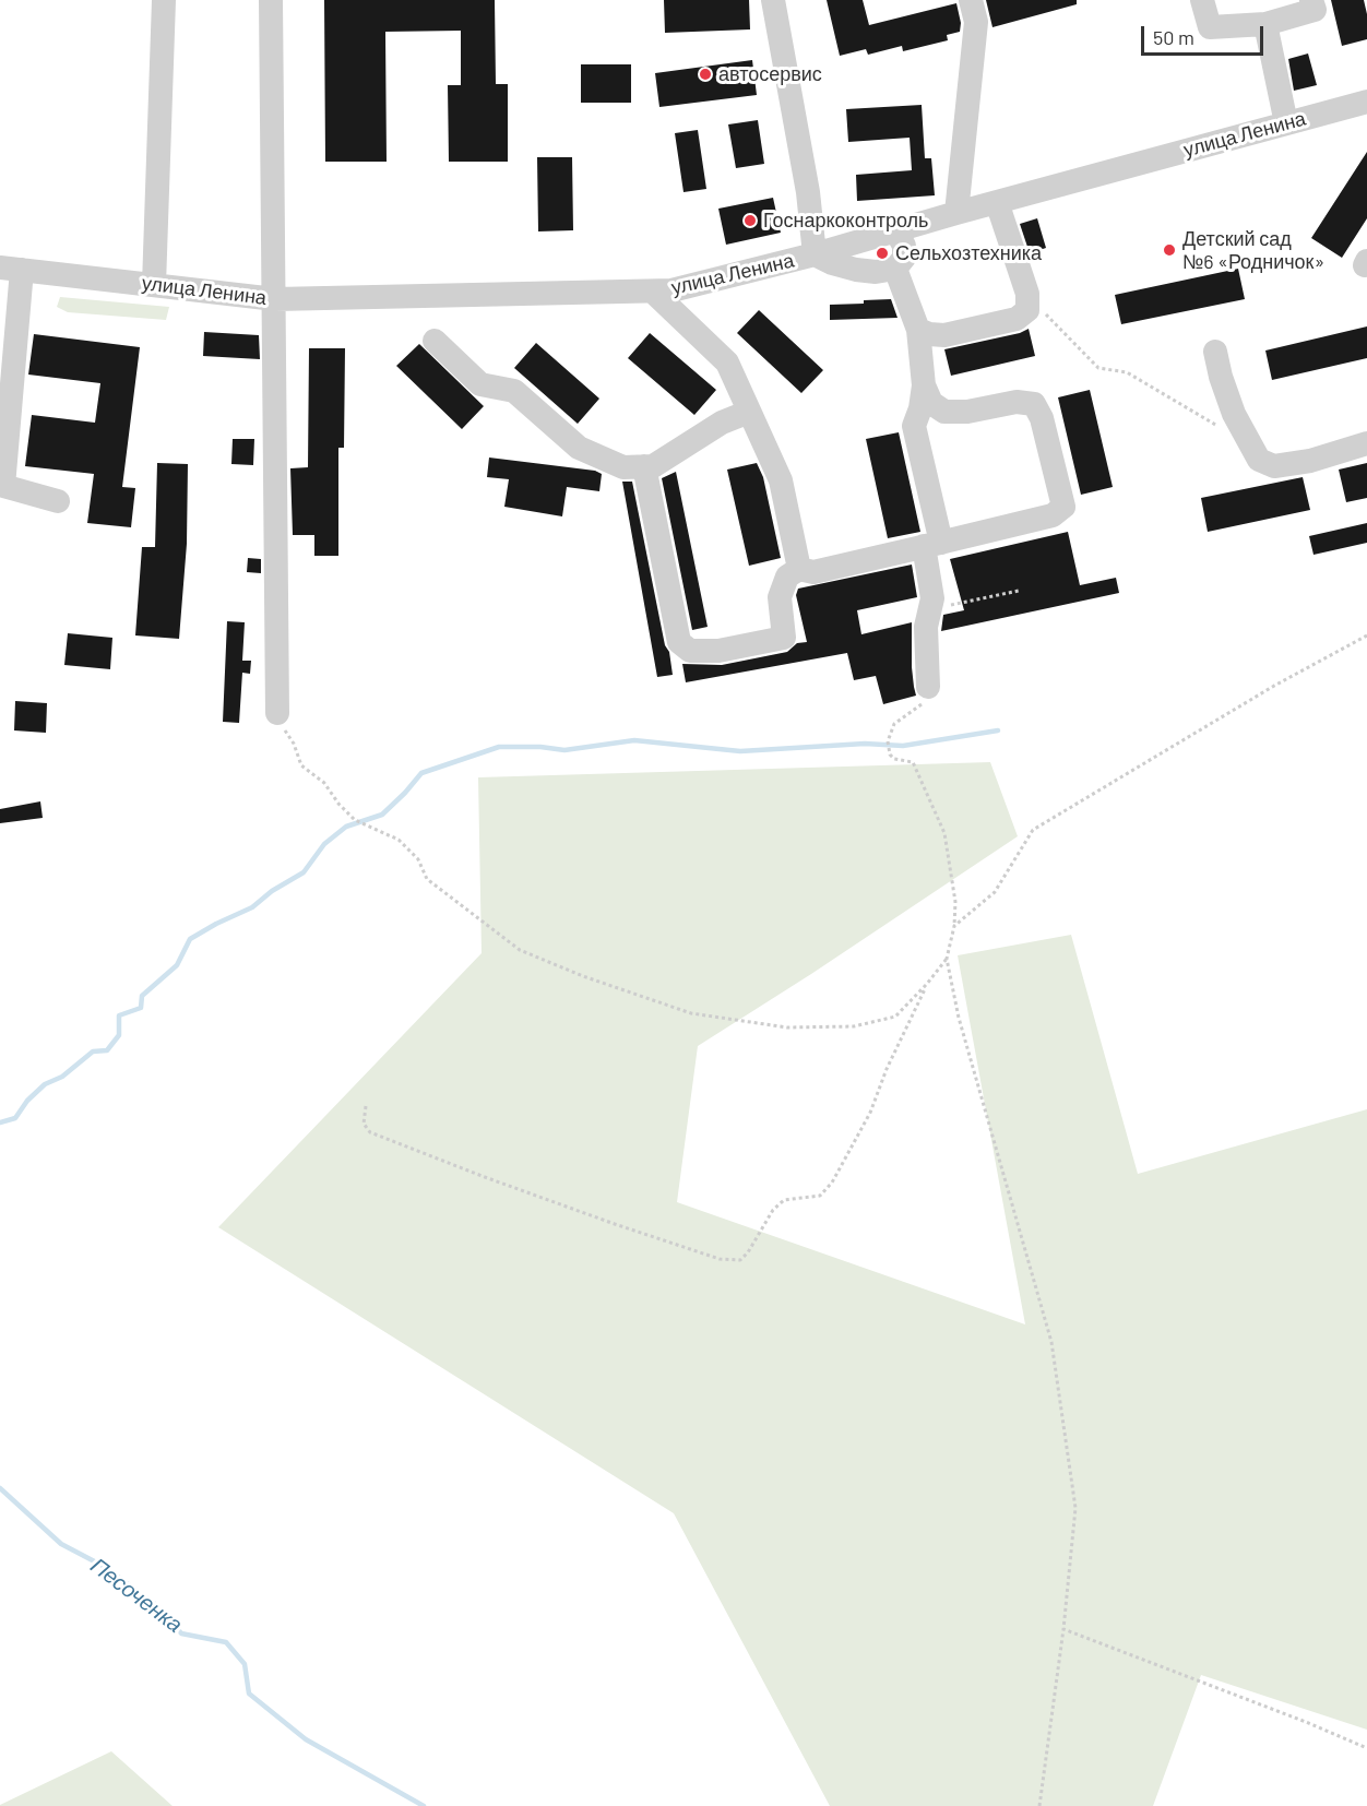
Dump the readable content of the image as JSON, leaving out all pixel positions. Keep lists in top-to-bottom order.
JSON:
{
  "streets": {
    "street": ["улица Ленина"]
  },
  "water": ["Песоченка"],
  "places": [
    "автосервис",
    "Госнаркоконтроль",
    "Детский сад №6 «Родничок»",
    "Сельхозтехника"
  ],
  "scale_bar": "50 m"
}
